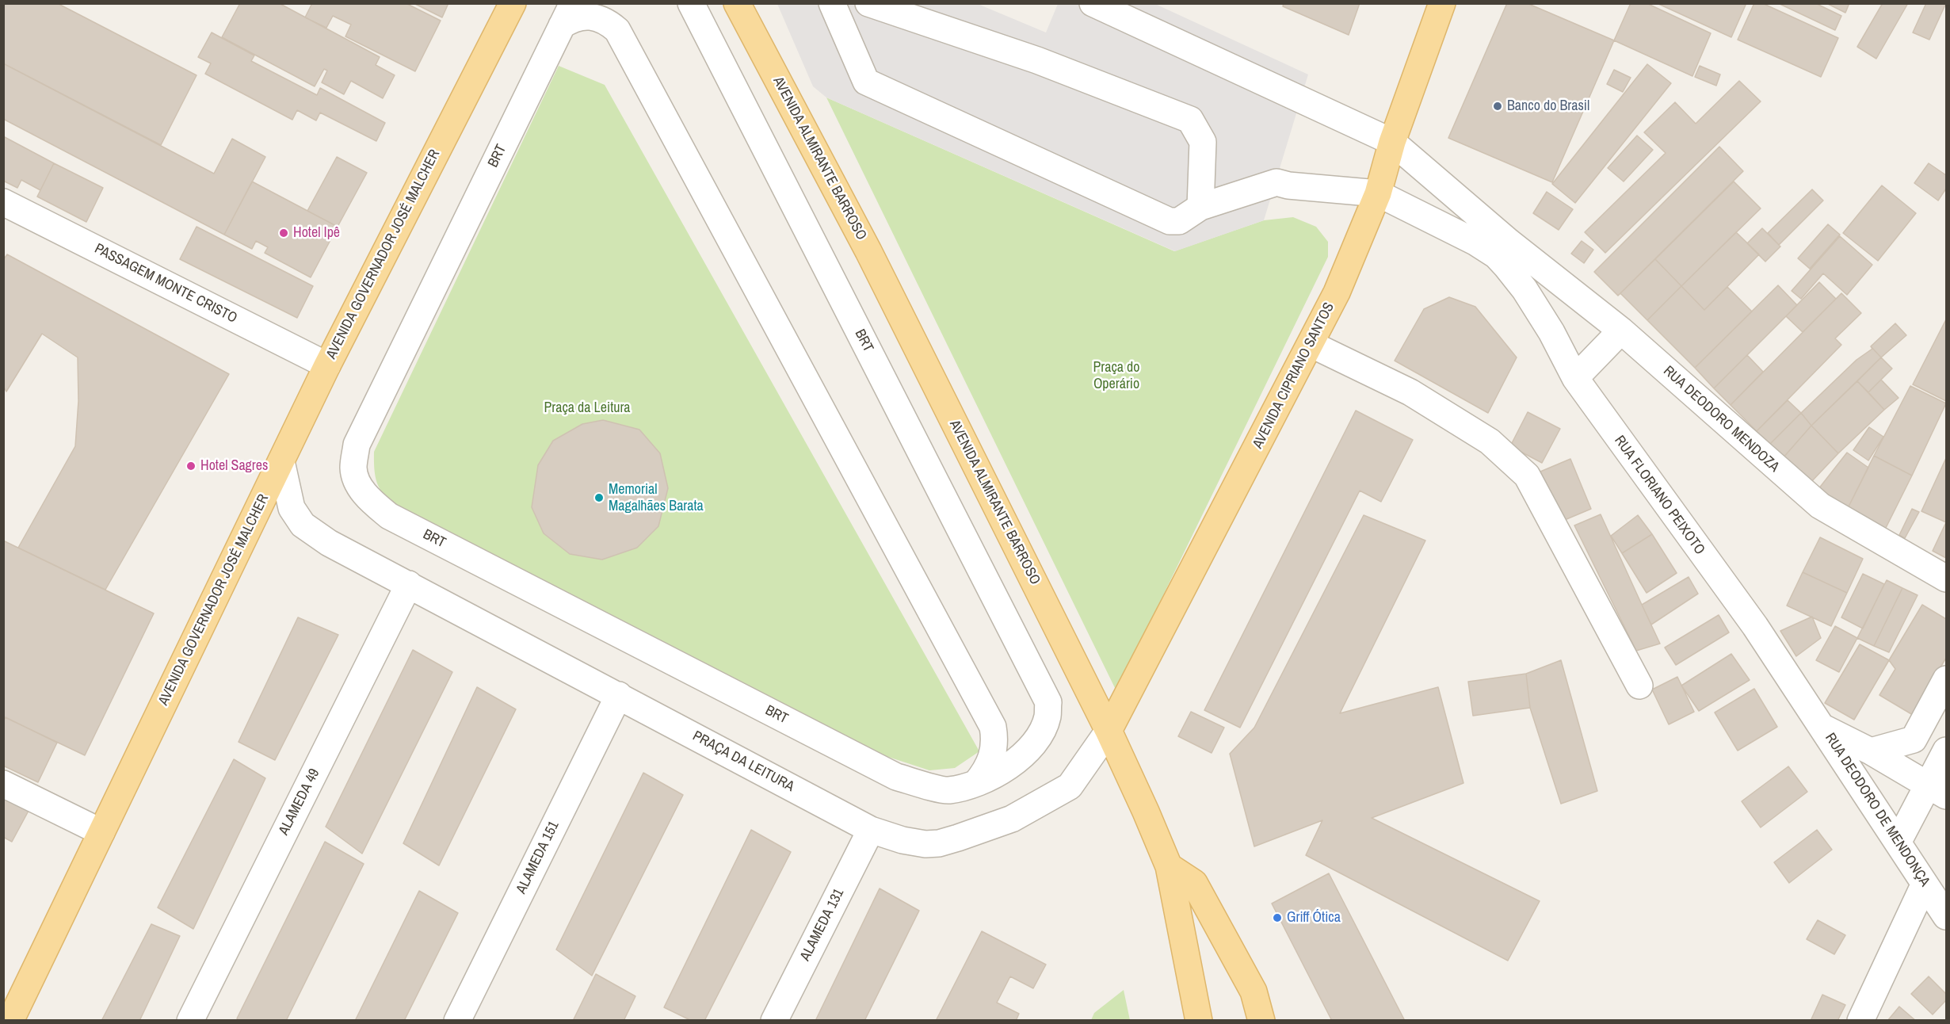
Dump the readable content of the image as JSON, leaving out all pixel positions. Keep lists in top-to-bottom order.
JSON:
{
  "streets": {
    "main road": ["AVENIDA ALMIRANTE BARROSO", "AVENIDA GOVERNADOR JOSÉ MALCHER", "AVENIDA CIPRIANO SANTOS"],
    "street": [
      "BRT",
      "PASSAGEM MONTE CRISTO",
      "RUA DEODORO MENDOZA",
      "RUA FLORIANO PEIXOTO",
      "PRAÇA DA LEITURA",
      "ALAMEDA 49",
      "RUA DEODORO DE MENDONÇA",
      "ALAMEDA 151",
      "ALAMEDA 131"
    ]
  },
  "crossings": [
    ["AVENIDA ALMIRANTE BARROSO", "AVENIDA CIPRIANO SANTOS"],
    ["AVENIDA ALMIRANTE BARROSO", "PRAÇA DA LEITURA"],
    ["AVENIDA GOVERNADOR JOSÉ MALCHER", "PASSAGEM MONTE CRISTO"],
    ["AVENIDA GOVERNADOR JOSÉ MALCHER", "PRAÇA DA LEITURA"],
    ["AVENIDA CIPRIANO SANTOS", "RUA DEODORO MENDOZA"],
    ["AVENIDA CIPRIANO SANTOS", "RUA FLORIANO PEIXOTO"],
    ["AVENIDA CIPRIANO SANTOS", "PRAÇA DA LEITURA"],
    ["RUA FLORIANO PEIXOTO", "RUA DEODORO DE MENDONÇA"],
    ["PRAÇA DA LEITURA", "ALAMEDA 49"],
    ["PRAÇA DA LEITURA", "ALAMEDA 151"],
    ["PRAÇA DA LEITURA", "ALAMEDA 131"]
  ],
  "parks": ["Praça do Operário", "Praça da Leitura"],
  "places": [
    "Banco do Brasil",
    "Hotel Ipê",
    "Hotel Sagres",
    "Memorial Magalhães Barata",
    "Griff Ótica"
  ]
}
